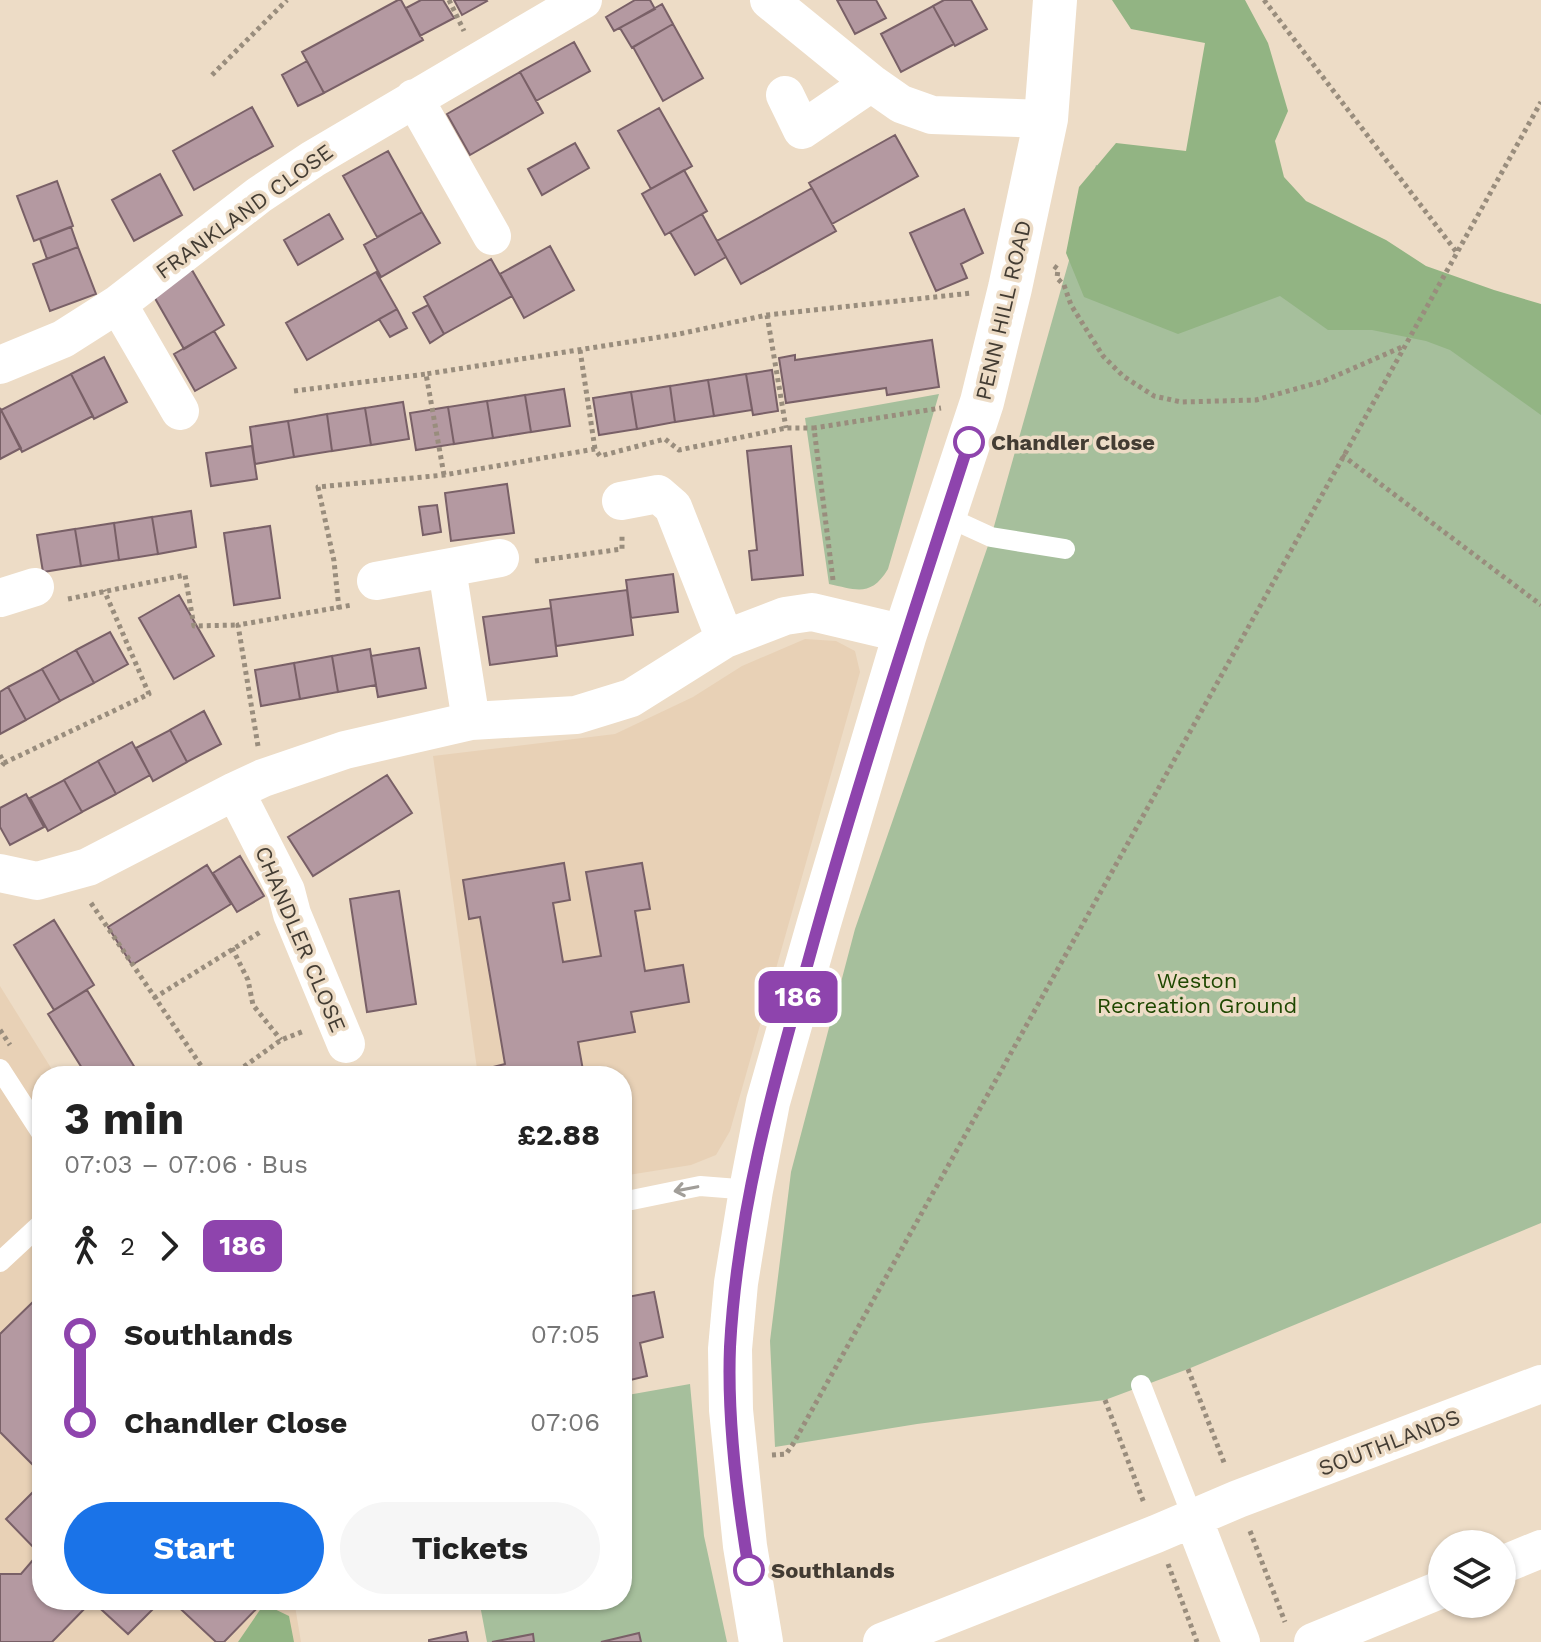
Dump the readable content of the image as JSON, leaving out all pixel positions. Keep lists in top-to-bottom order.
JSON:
{
  "streets": {
    "street": [
      "FRANKLAND CLOSE",
      "PENN HILL ROAD",
      "CHANDLER CLOSE",
      "SOUTHLANDS"
    ]
  },
  "parks": ["Weston Recreation Ground"],
  "places": ["Chandler Close", "Southlands"],
  "lines": ["bus line 186"],
  "page": {
    "on_map": "186",
    "heading": ["3 min", "07:03 – 07:06 · Bus", "£2.88"],
    "legs": ["2", "186"],
    "list": [
      {
        "name": "Southlands",
        "value": "07:05"
      },
      {
        "name": "Chandler Close",
        "value": "07:06"
      }
    ],
    "buttons": ["Start", "Tickets"]
  }
}
